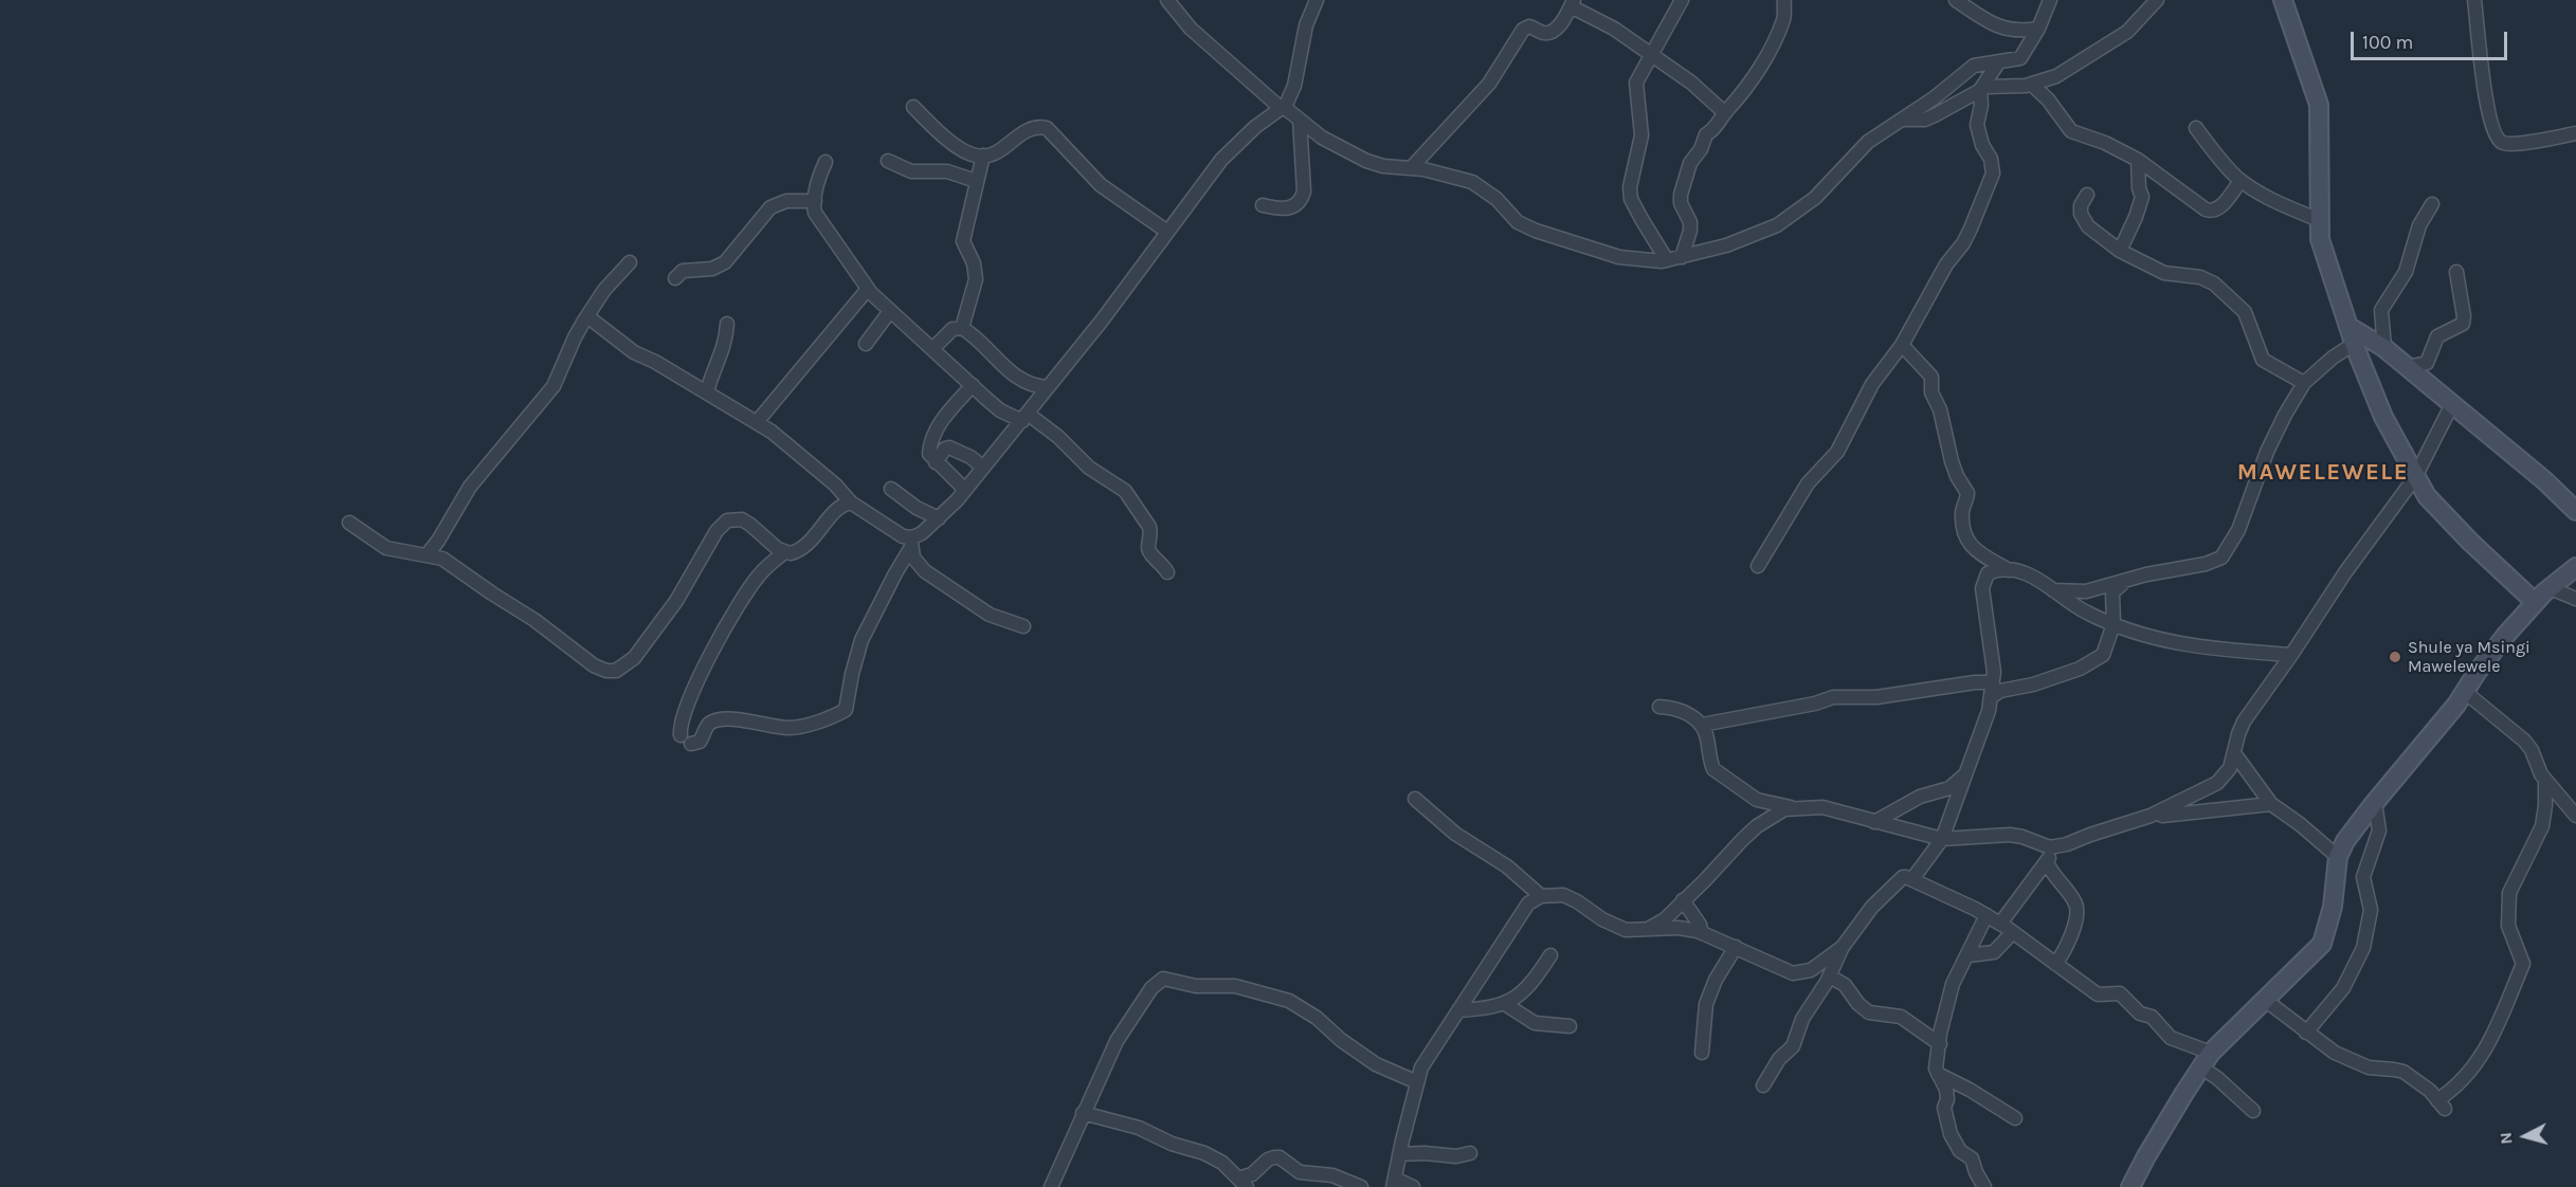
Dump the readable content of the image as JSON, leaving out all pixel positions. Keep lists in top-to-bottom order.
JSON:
{
  "districts": ["MAWELEWELE"],
  "places": ["Shule ya Msingi Mawelewele"],
  "scale_bar": "100 m",
  "north": "left"
}
